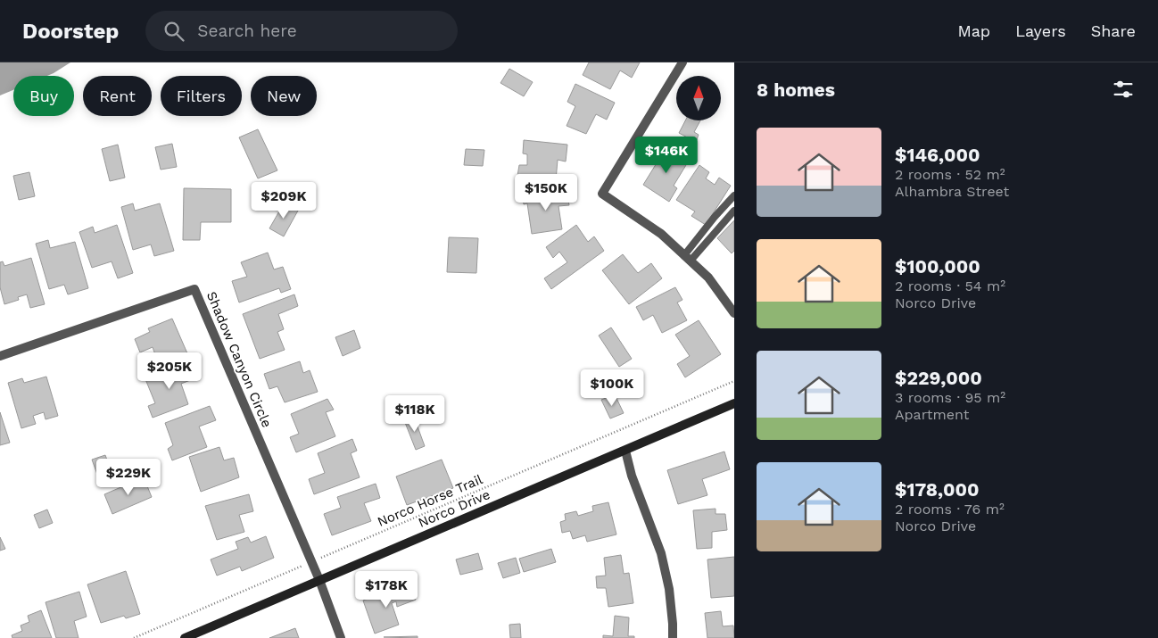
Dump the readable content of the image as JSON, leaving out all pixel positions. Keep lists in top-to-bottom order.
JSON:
{
  "streets": {
    "main road": ["Norco Drive"],
    "street": ["Shadow Canyon Circle"],
    "path": ["Norco Horse Trail"]
  },
  "crossings": [
    ["Shadow Canyon Circle", "Norco Horse Trail"],
    ["Shadow Canyon Circle", "Norco Drive"]
  ],
  "north": "top",
  "page": {
    "header": "Doorstep",
    "search": "Search here",
    "nav": ["Map", "Layers", "Share"],
    "heading": "8 homes",
    "chip": [
      "Buy",
      "Rent",
      "Filters",
      "New"
    ],
    "list": [
      {
        "name": "$146,000",
        "note": "2 rooms · 52 m² · Alhambra Street"
      },
      {
        "name": "$100,000",
        "note": "2 rooms · 54 m² · Norco Drive"
      },
      {
        "name": "$229,000",
        "note": "3 rooms · 95 m² · Apartment"
      },
      {
        "name": "$178,000",
        "note": "2 rooms · 76 m² · Norco Drive"
      }
    ],
    "price": [
      "$146K",
      "$150K",
      "$209K",
      "$205K",
      "$100K",
      "$118K",
      "$229K",
      "$178K"
    ]
  }
}
